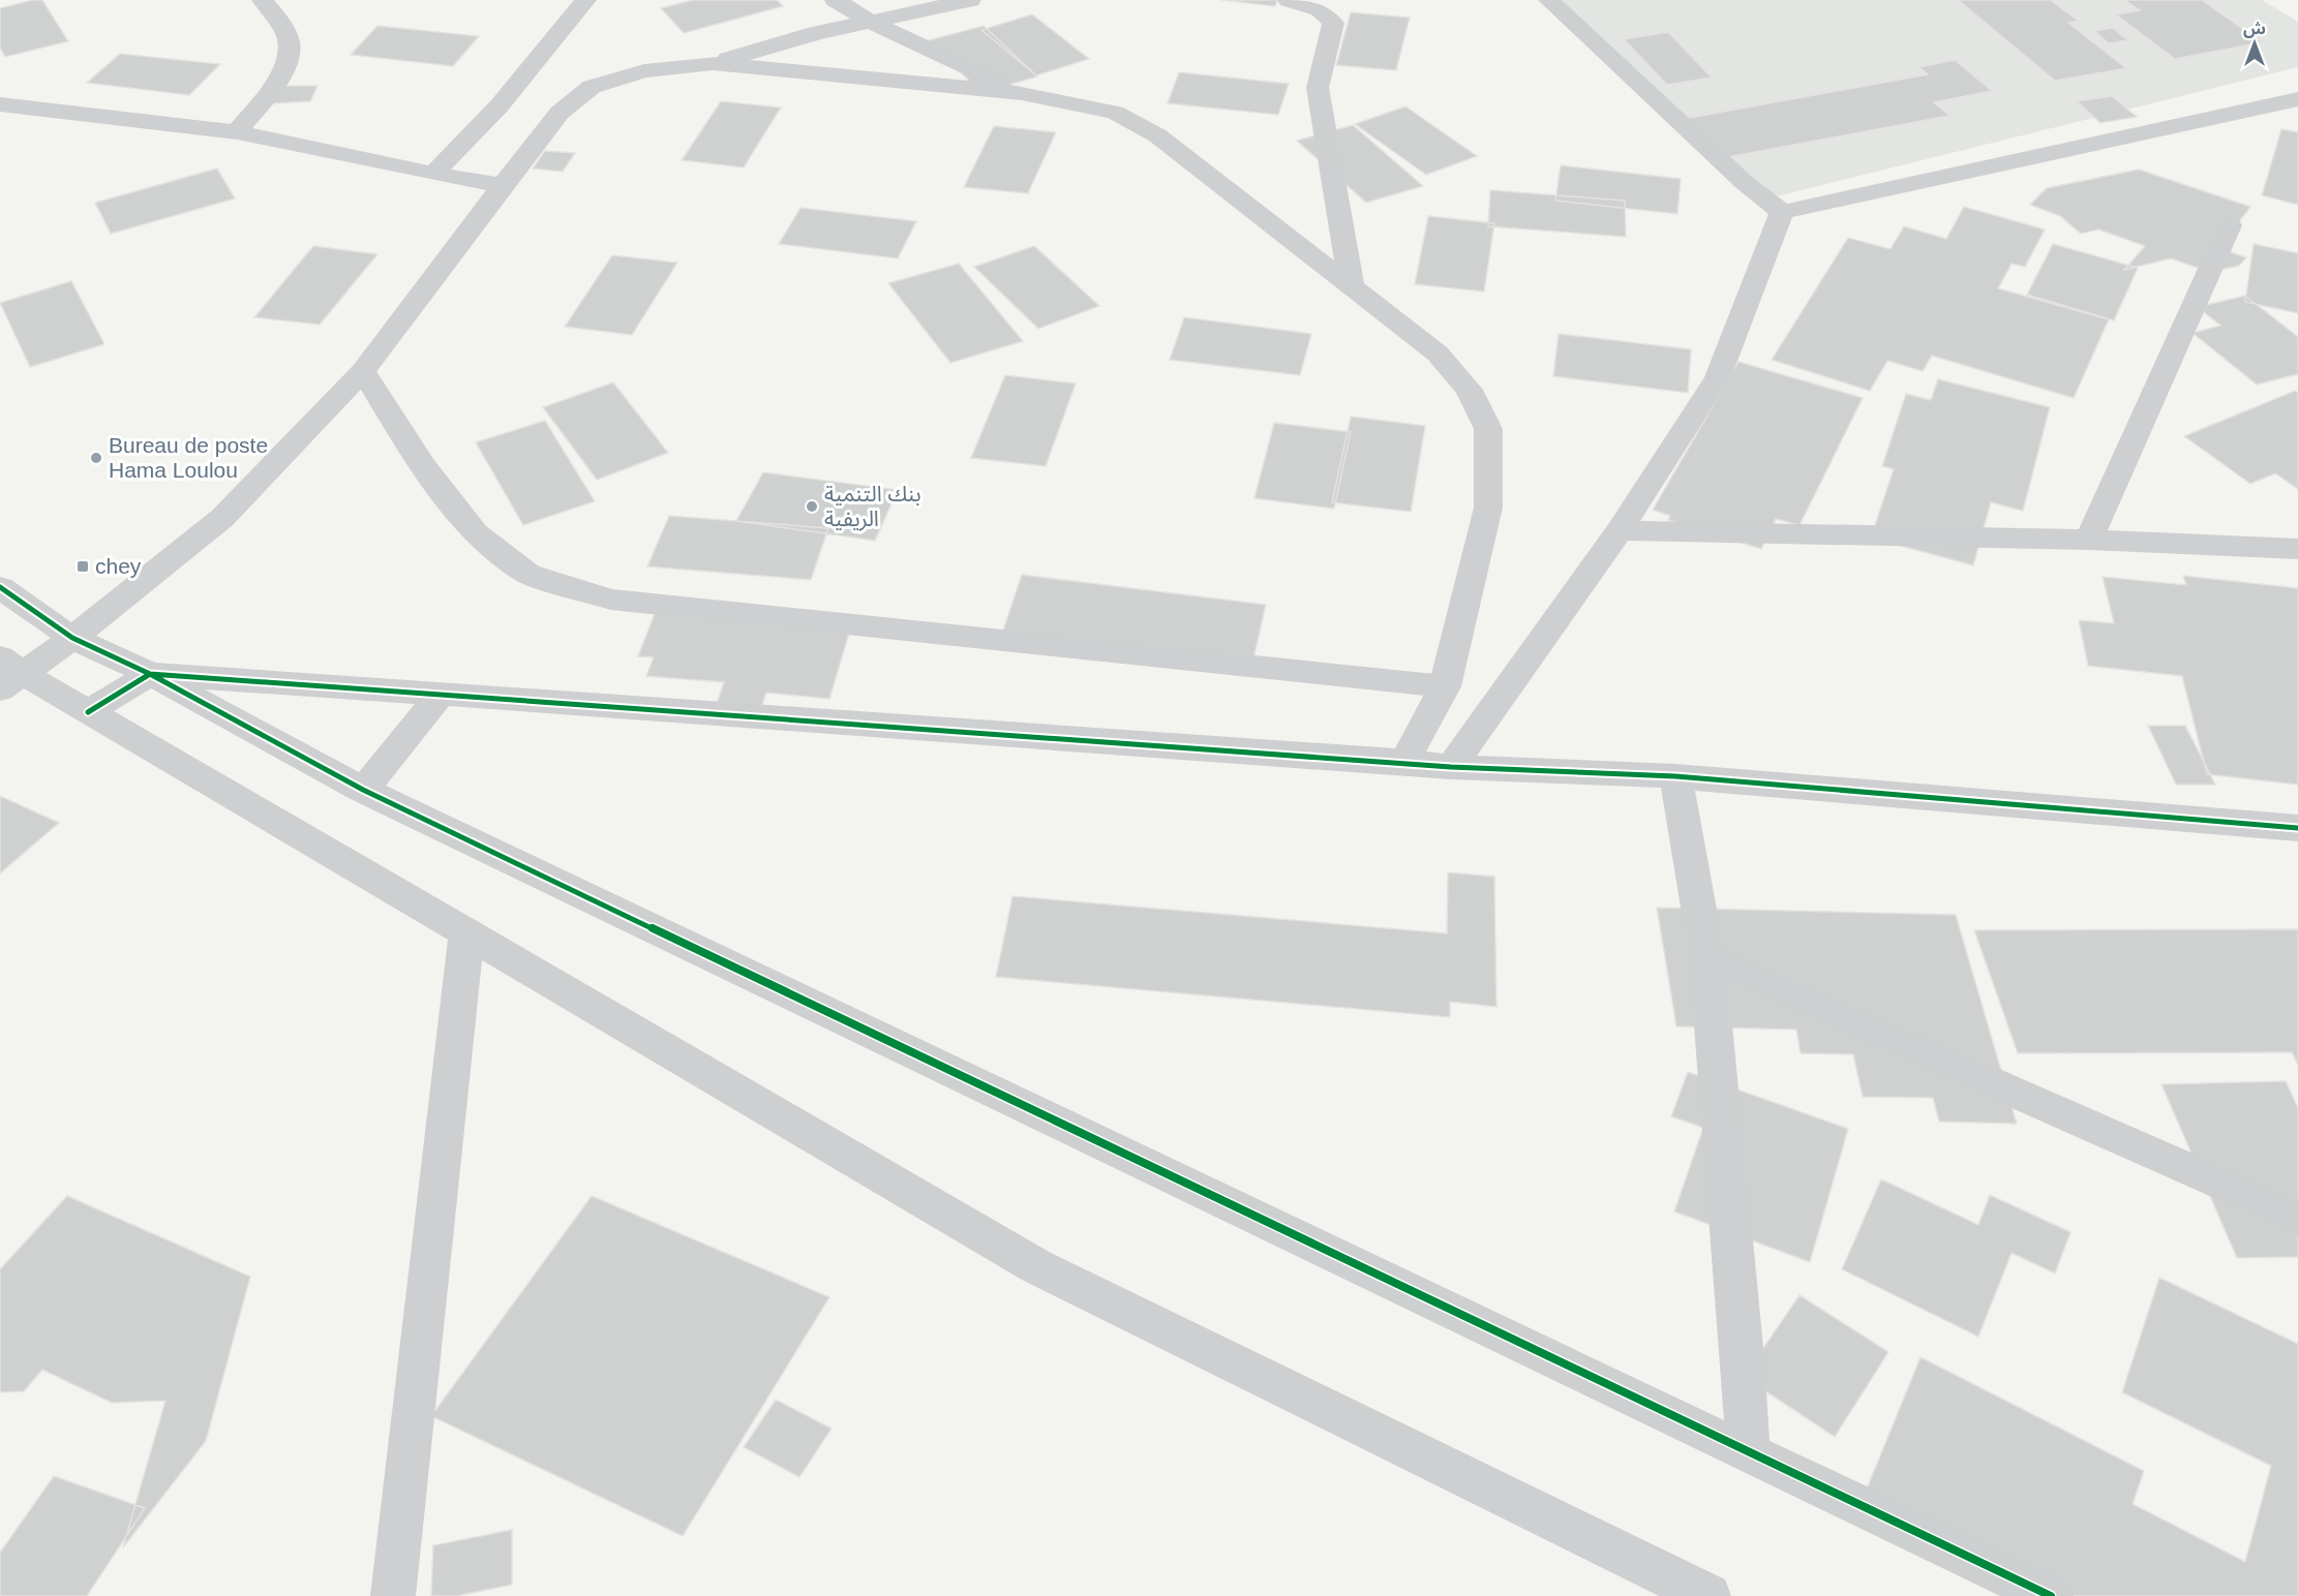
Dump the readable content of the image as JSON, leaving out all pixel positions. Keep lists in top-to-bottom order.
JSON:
{
  "places": {
    "other": ["Bureau de poste Hama Loulou", "بنك التنمية الريفية"],
    "transit": ["chey"]
  },
  "north": "top"
}
